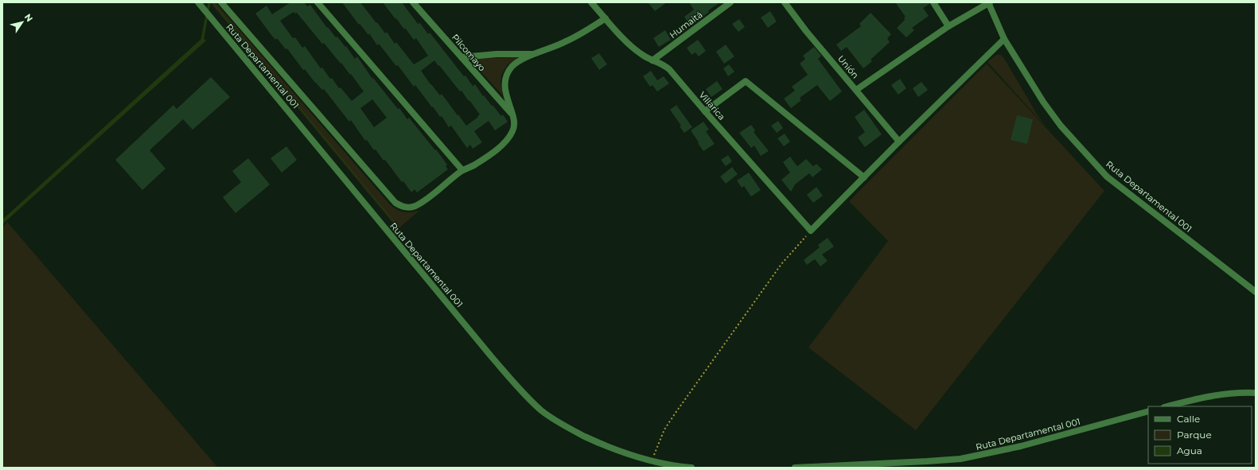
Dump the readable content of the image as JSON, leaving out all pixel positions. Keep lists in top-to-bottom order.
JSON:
{
  "streets": {
    "street": [
      "Humaitá",
      "Pilcomayo",
      "Ruta Departamental 001",
      "Unión",
      "Villarica"
    ]
  },
  "crossings": [
    ["Humaitá", "Villarica"]
  ],
  "legend": ["Calle", "Parque", "Agua"],
  "north": "top right"
}
